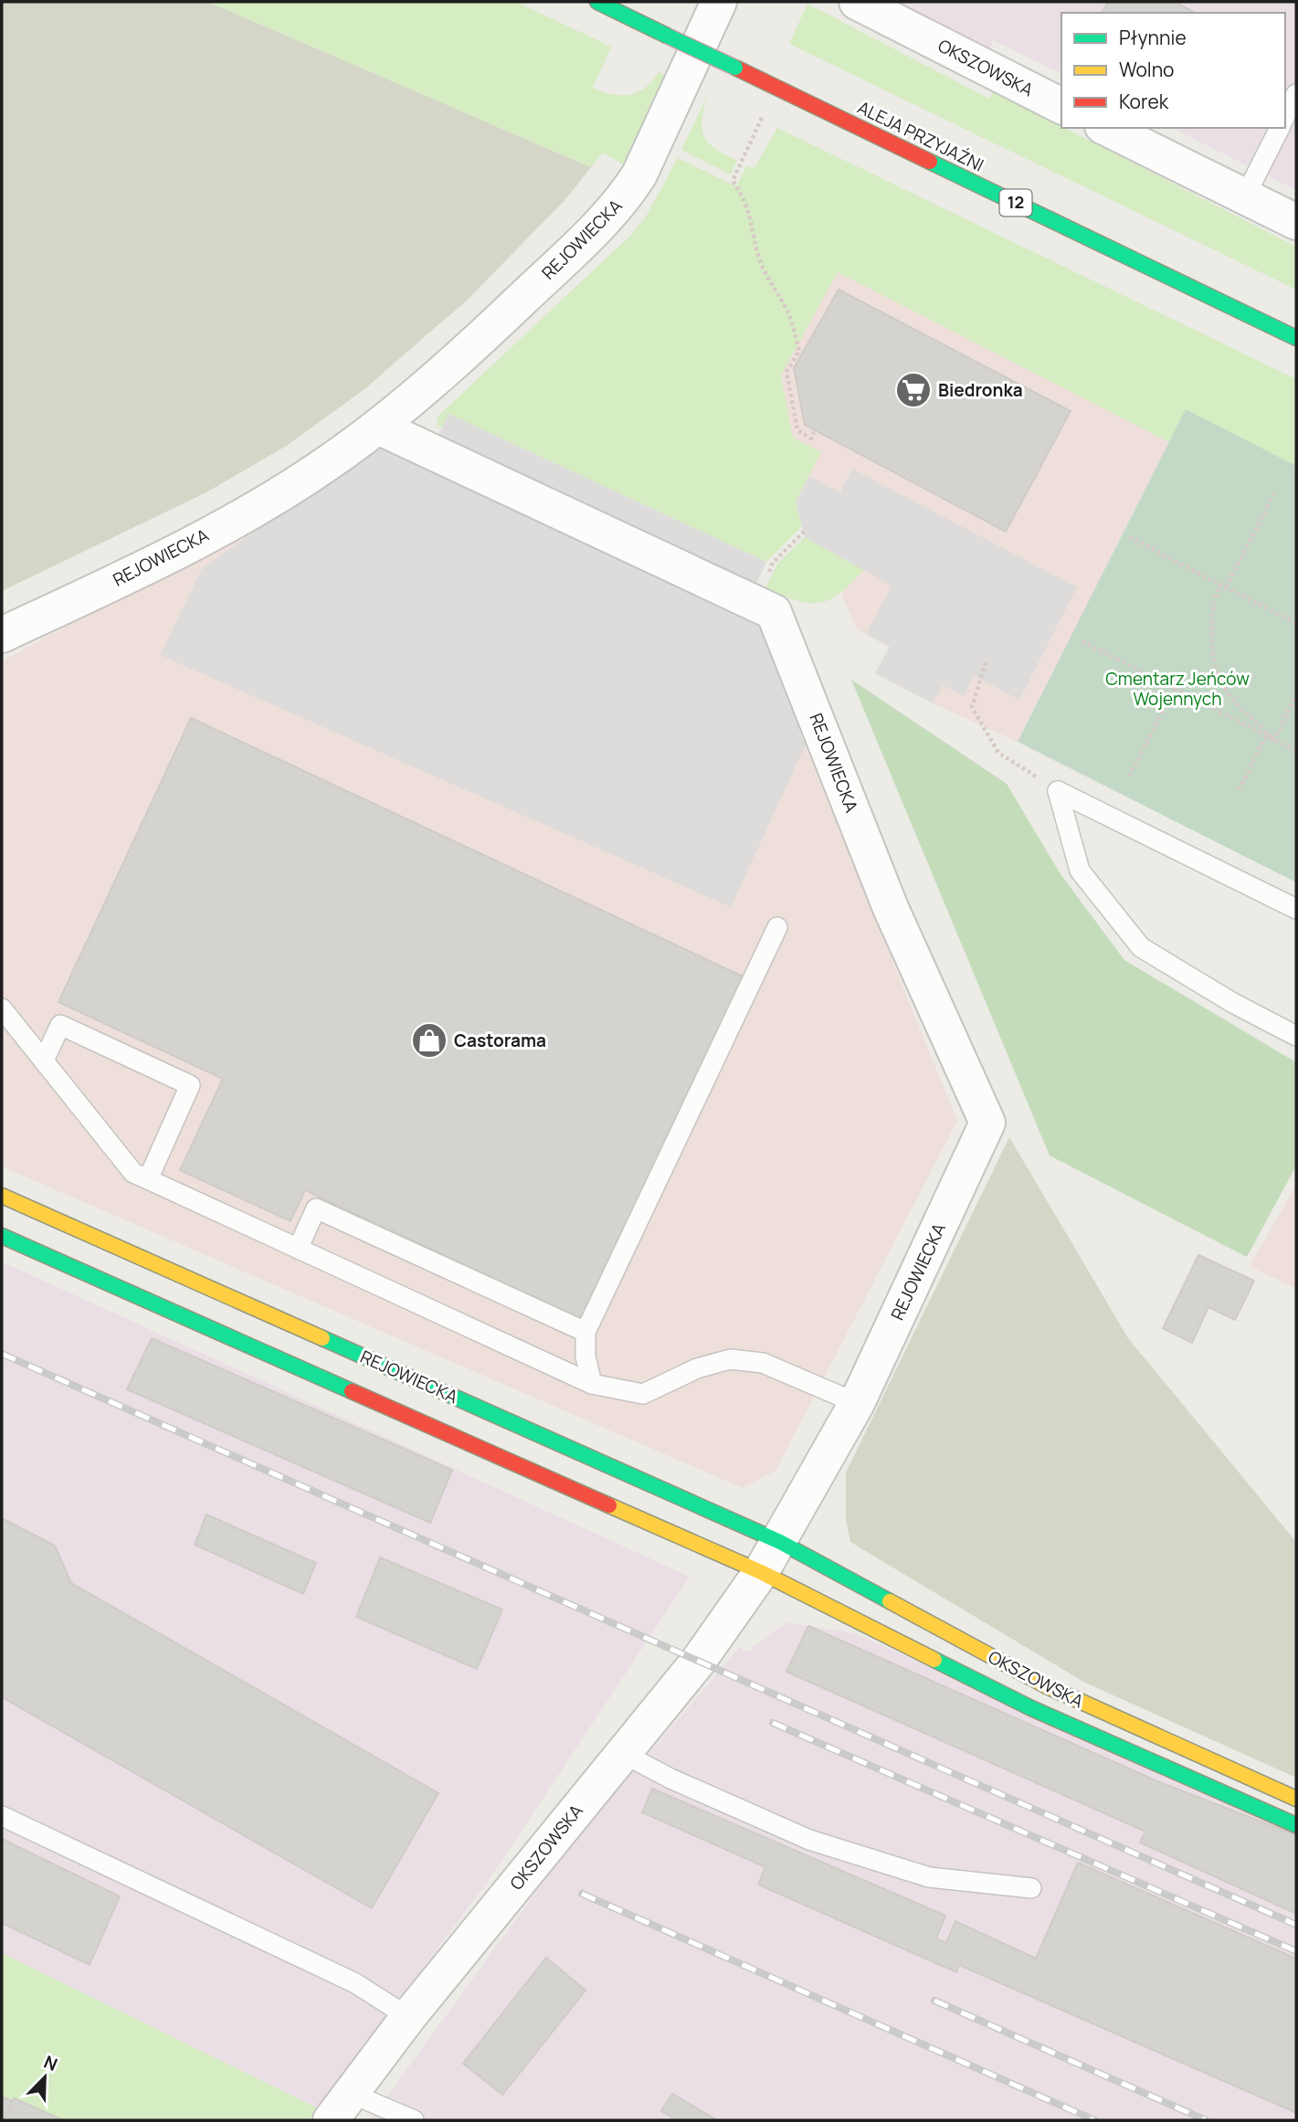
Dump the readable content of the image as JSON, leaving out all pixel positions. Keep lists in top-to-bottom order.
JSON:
{
  "streets": {
    "main road": [
      "OKSZOWSKA",
      "ALEJA PRZYJAŹNI",
      "12",
      "REJOWIECKA"
    ]
  },
  "crossings": [
    ["OKSZOWSKA", "REJOWIECKA"]
  ],
  "parks": ["Cmentarz Jeńców Wojennych"],
  "places": {
    "supermarket": ["Biedronka"],
    "shop": ["Castorama"]
  },
  "legend": ["Płynnie", "Wolno", "Korek"],
  "north": "top right"
}
